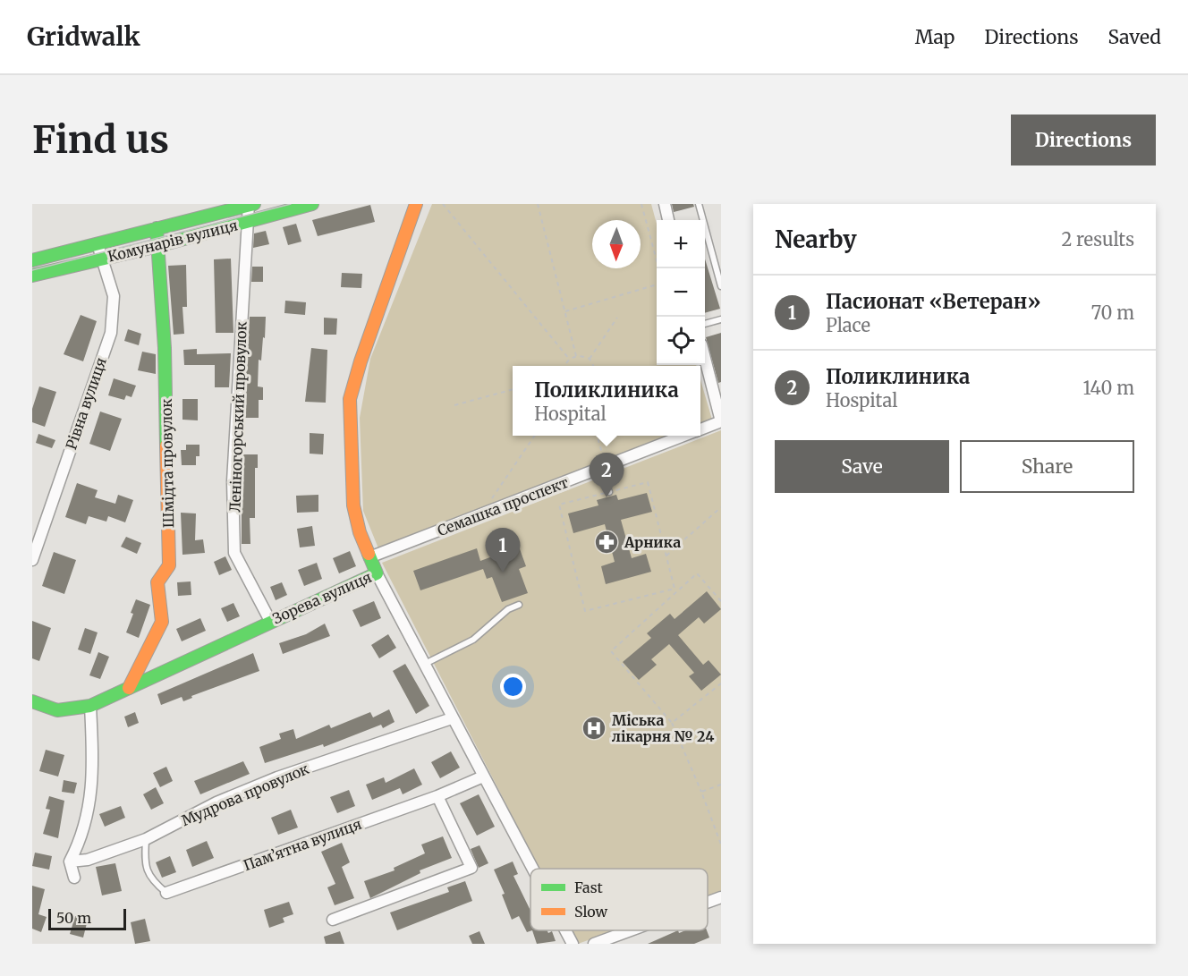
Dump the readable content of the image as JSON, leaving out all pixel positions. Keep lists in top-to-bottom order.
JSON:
{
  "streets": {
    "street": [
      "Комунарів вулиця",
      "Рівна вулиця",
      "Леніногорський провулок",
      "Шмідта провулок",
      "Семашка проспект",
      "Зорева вулиця",
      "Мудрова провулок",
      "Пам’ятна вулиця"
    ]
  },
  "crossings": [
    ["Комунарів вулиця", "Рівна вулиця"],
    ["Комунарів вулиця", "Леніногорський провулок"],
    ["Комунарів вулиця", "Шмідта провулок"],
    ["Леніногорський провулок", "Зорева вулиця"],
    ["Шмідта провулок", "Зорева вулиця"],
    ["Семашка проспект", "Зорева вулиця"]
  ],
  "places": {
    "pharmacy": ["Арника"],
    "hospital": ["Міська лікарня № 24"]
  },
  "legend": ["Fast", "Slow"],
  "scale_bar": "50 m",
  "north": "bottom",
  "page": {
    "header": "Gridwalk",
    "nav": ["Map", "Directions", "Saved"],
    "buttons": [
      "Directions",
      ["Save", "Share"]
    ],
    "title": "Find us",
    "heading": ["Nearby", "2 results"],
    "map_buttons": ["+", "−"],
    "list": [
      {
        "mark": "1",
        "name": "Пасионат «Ветеран»",
        "note": "Place",
        "value": "70 m"
      },
      {
        "mark": "2",
        "name": "Поликлиника",
        "note": "Hospital",
        "value": "140 m"
      }
    ],
    "popup": ["Поликлиника", "Hospital"],
    "pins": ["2", "1"],
    "scale": "50 m"
  }
}
